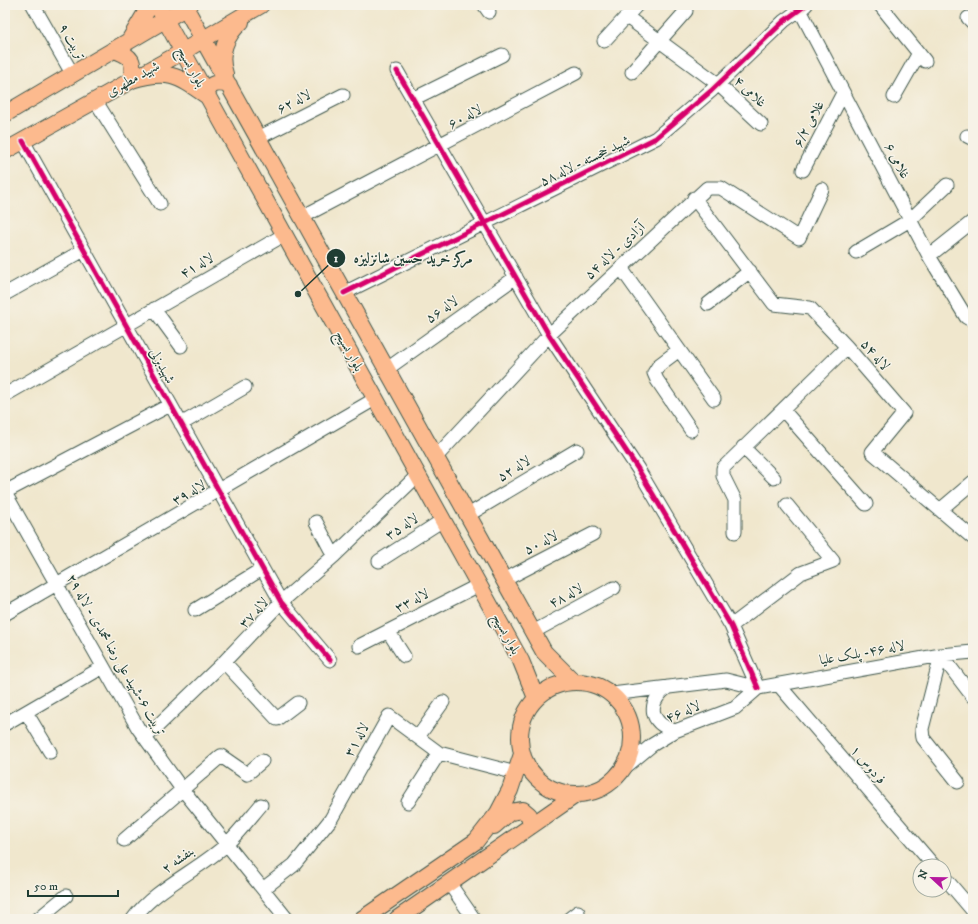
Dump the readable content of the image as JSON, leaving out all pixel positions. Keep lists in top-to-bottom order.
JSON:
{
  "streets": {
    "main road": ["بلوار بسیج", "شهید مطهری"],
    "street": [
      "تربیت ۹",
      "غلامی ۴",
      "لاله ۶۲",
      "لاله ۶۰",
      "غلامی ۶/۲",
      "شهید خجسته - لاله ۵۸",
      "غلامی ۶",
      "آزادی - لاله ۵۴",
      "لاله ۴۱",
      "لاله ۵۶",
      "لاله ۵۴",
      "شهیدبزلی",
      "لاله ۵۲",
      "لاله ۳۹",
      "لاله ۳۵",
      "لاله ۵۰",
      "لاله ۴۸",
      "لاله ۳۳",
      "لاله ۳۷",
      "لاله ۴۶- پلک علیا",
      "تربیت ۶-شهید علی رضا محمدی - لاله ۲۹",
      "لاله ۴۶",
      "لاله ۳۱",
      "فردوس ۱",
      "بنفشه ۲"
    ]
  },
  "crossings": [
    ["بلوار بسیج", "شهید مطهری"],
    ["بلوار بسیج", "لاله ۶۲"],
    ["بلوار بسیج", "لاله ۶۰"],
    ["بلوار بسیج", "شهید خجسته - لاله ۵۸"],
    ["بلوار بسیج", "آزادی - لاله ۵۴"],
    ["بلوار بسیج", "لاله ۴۱"],
    ["بلوار بسیج", "لاله ۵۶"],
    ["بلوار بسیج", "لاله ۵۲"],
    ["بلوار بسیج", "لاله ۳۹"],
    ["بلوار بسیج", "لاله ۳۵"],
    ["بلوار بسیج", "لاله ۵۰"],
    ["بلوار بسیج", "لاله ۴۸"],
    ["بلوار بسیج", "لاله ۳۳"],
    ["بلوار بسیج", "لاله ۳۷"],
    ["بلوار بسیج", "لاله ۴۶"],
    ["شهید مطهری", "شهیدبزلی"],
    ["غلامی ۴", "شهید خجسته - لاله ۵۸"],
    ["غلامی ۶/۲", "غلامی ۶"],
    ["شهید خجسته - لاله ۵۸", "غلامی ۶"],
    ["آزادی - لاله ۵۴", "لاله ۵۴"],
    ["لاله ۴۱", "شهیدبزلی"],
    ["شهیدبزلی", "لاله ۳۹"],
    ["شهیدبزلی", "لاله ۳۷"],
    ["لاله ۳۹", "تربیت ۶-شهید علی رضا محمدی - لاله ۲۹"],
    ["لاله ۳۷", "تربیت ۶-شهید علی رضا محمدی - لاله ۲۹"],
    ["لاله ۴۶- پلک علیا", "لاله ۴۶"],
    ["لاله ۴۶- پلک علیا", "فردوس ۱"],
    ["تربیت ۶-شهید علی رضا محمدی - لاله ۲۹", "لاله ۳۱"],
    ["تربیت ۶-شهید علی رضا محمدی - لاله ۲۹", "بنفشه ۲"]
  ],
  "places": ["مرکز خرید حسین شانزلیزه"],
  "scale_bar": "50 m",
  "north": "left"
}
